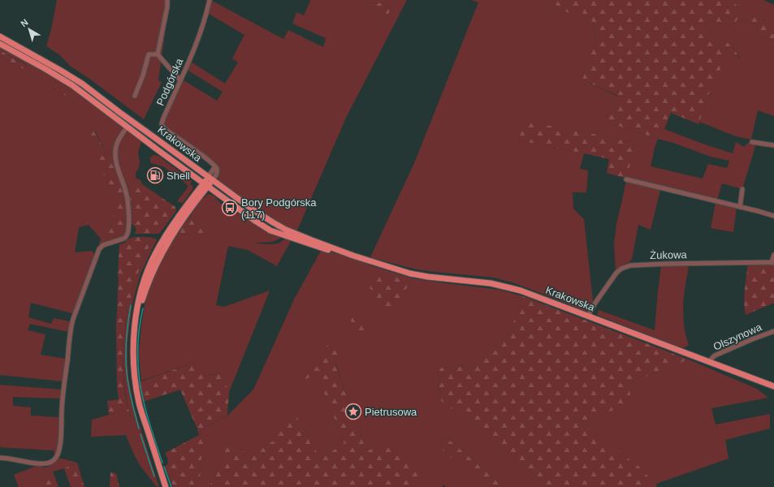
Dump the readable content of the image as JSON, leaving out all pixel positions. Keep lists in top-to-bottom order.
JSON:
{
  "streets": {
    "main road": ["Krakowska"],
    "street": ["Podgórska", "Żukowa", "Olszynowa"]
  },
  "crossings": [
    ["Podgórska", "Krakowska"],
    ["Krakowska", "Żukowa"],
    ["Krakowska", "Olszynowa"]
  ],
  "places": {
    "fuel station": ["Shell"],
    "bus stop": ["Bory Podgórska (117)"],
    "place": ["Pietrusowa"]
  },
  "north": "top left"
}
